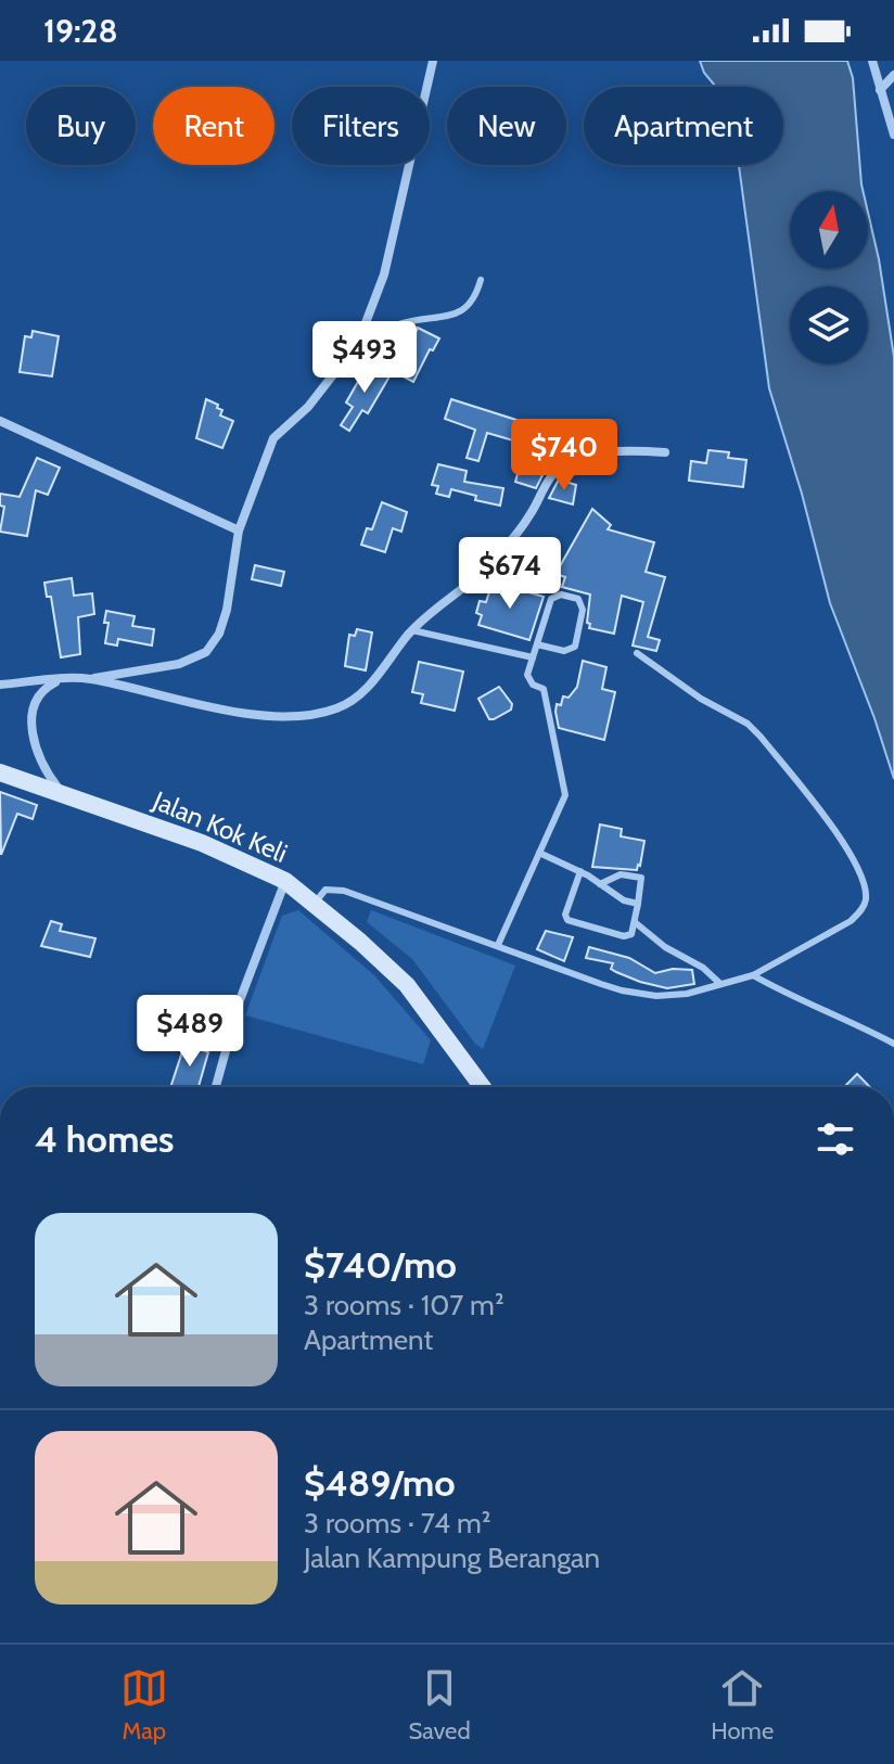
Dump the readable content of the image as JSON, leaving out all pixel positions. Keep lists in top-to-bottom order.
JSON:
{
  "streets": {
    "street": ["Jalan Kok Keli"]
  },
  "north": "top",
  "page": {
    "status": "19:28",
    "chip": [
      "Buy",
      "Rent",
      "Filters",
      "New",
      "Apartment"
    ],
    "price": [
      "$493",
      "$740",
      "$674",
      "$489"
    ],
    "heading": "4 homes",
    "list": [
      {
        "name": "$740/mo",
        "note": "3 rooms · 107 m² · Apartment"
      },
      {
        "name": "$489/mo",
        "note": "3 rooms · 74 m² · Jalan Kampung Berangan"
      }
    ],
    "tabs": ["Map", "Saved", "Home"]
  }
}
